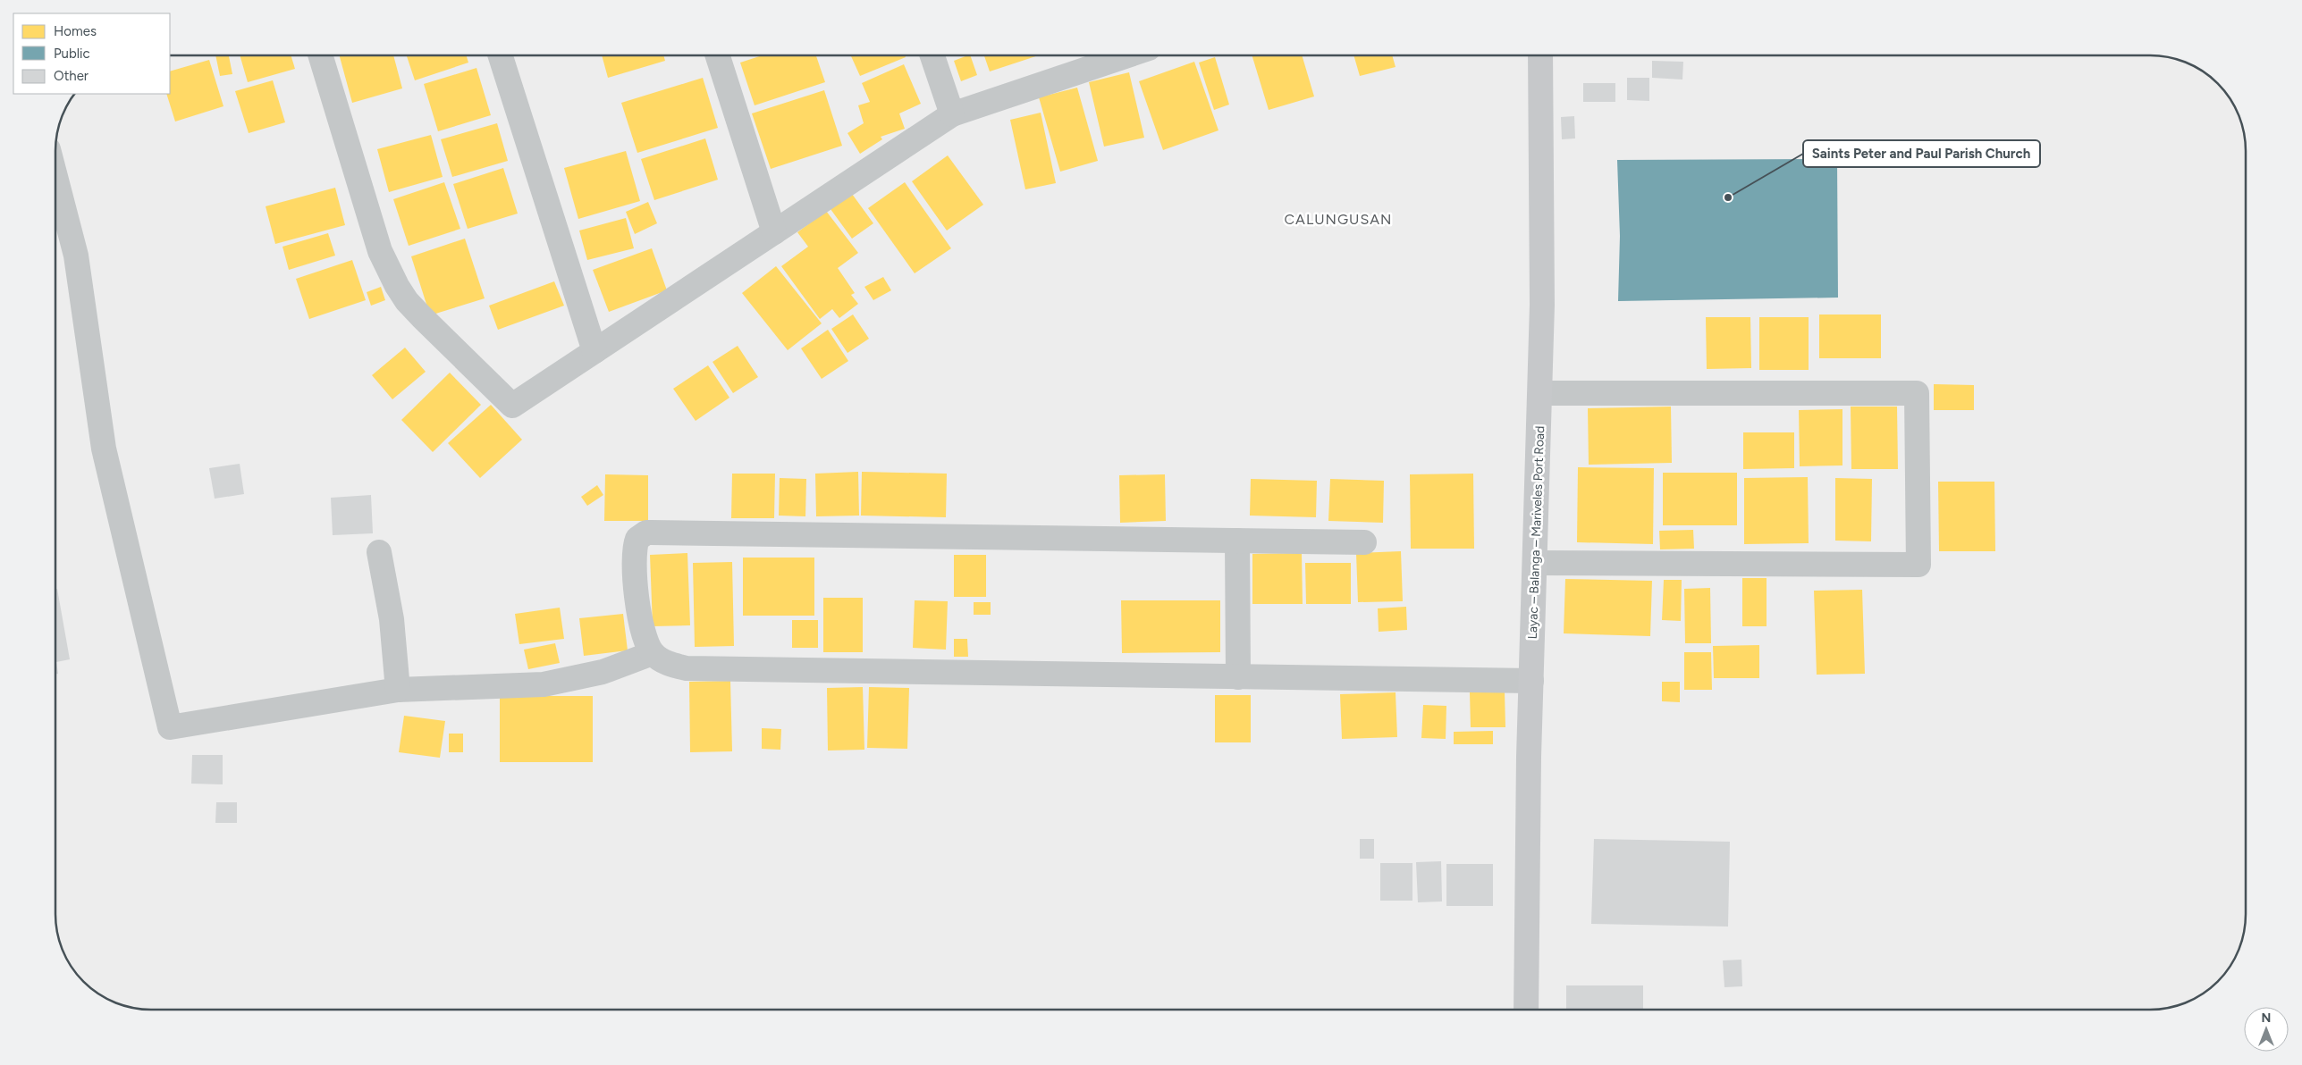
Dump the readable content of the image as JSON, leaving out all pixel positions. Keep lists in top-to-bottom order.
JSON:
{
  "streets": {
    "main road": ["Layac – Balanga – Mariveles Port Road"]
  },
  "districts": ["CALUNGUSAN"],
  "places": ["Saints Peter and Paul Parish Church"],
  "legend": ["Homes", "Public", "Other"],
  "north": "top"
}
